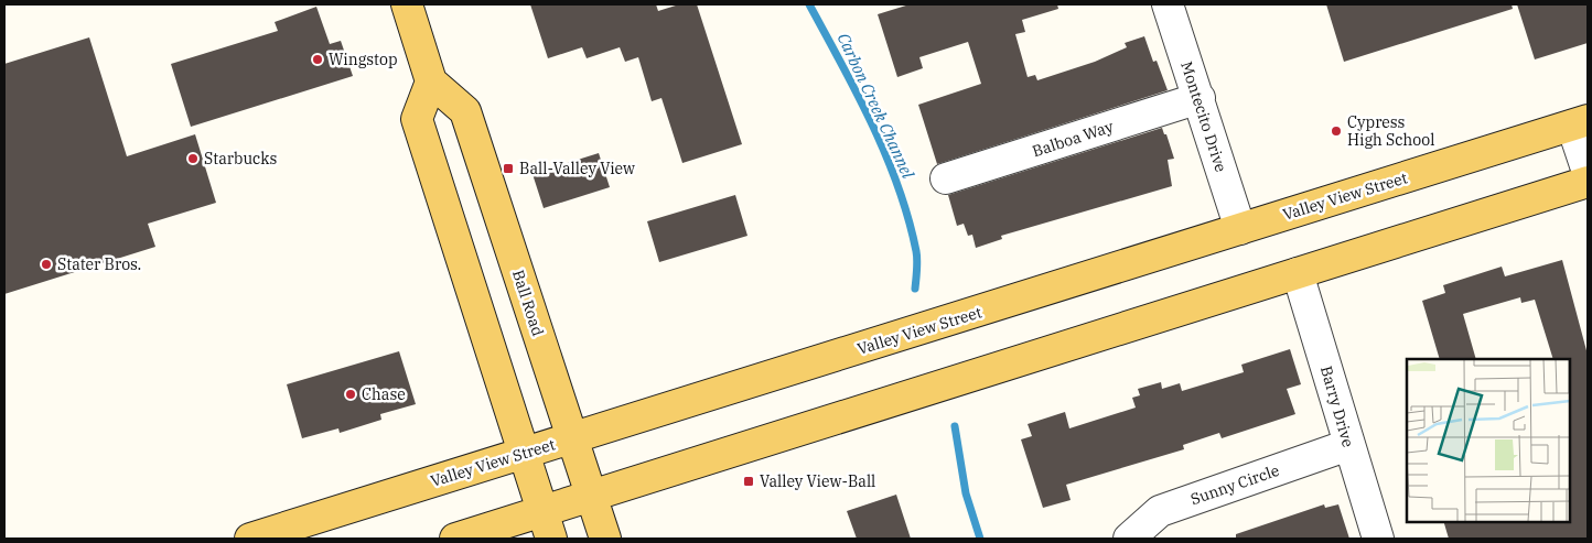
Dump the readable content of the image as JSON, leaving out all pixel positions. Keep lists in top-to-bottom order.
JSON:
{
  "streets": {
    "main road": ["Valley View Street", "Ball Road"],
    "street": [
      "Montecito Drive",
      "Balboa Way",
      "Barry Drive",
      "Sunny Circle"
    ]
  },
  "crossings": [
    ["Montecito Drive", "Balboa Way"],
    ["Montecito Drive", "Valley View Street"],
    ["Valley View Street", "Ball Road"],
    ["Barry Drive", "Sunny Circle"]
  ],
  "water": ["Carbon Creek Channel"],
  "places": {
    "other": [
      "Wingstop",
      "Cypress High School",
      "Starbucks",
      "Stater Bros.",
      "Chase"
    ],
    "transit": ["Ball-Valley View", "Valley View-Ball"]
  }
}
